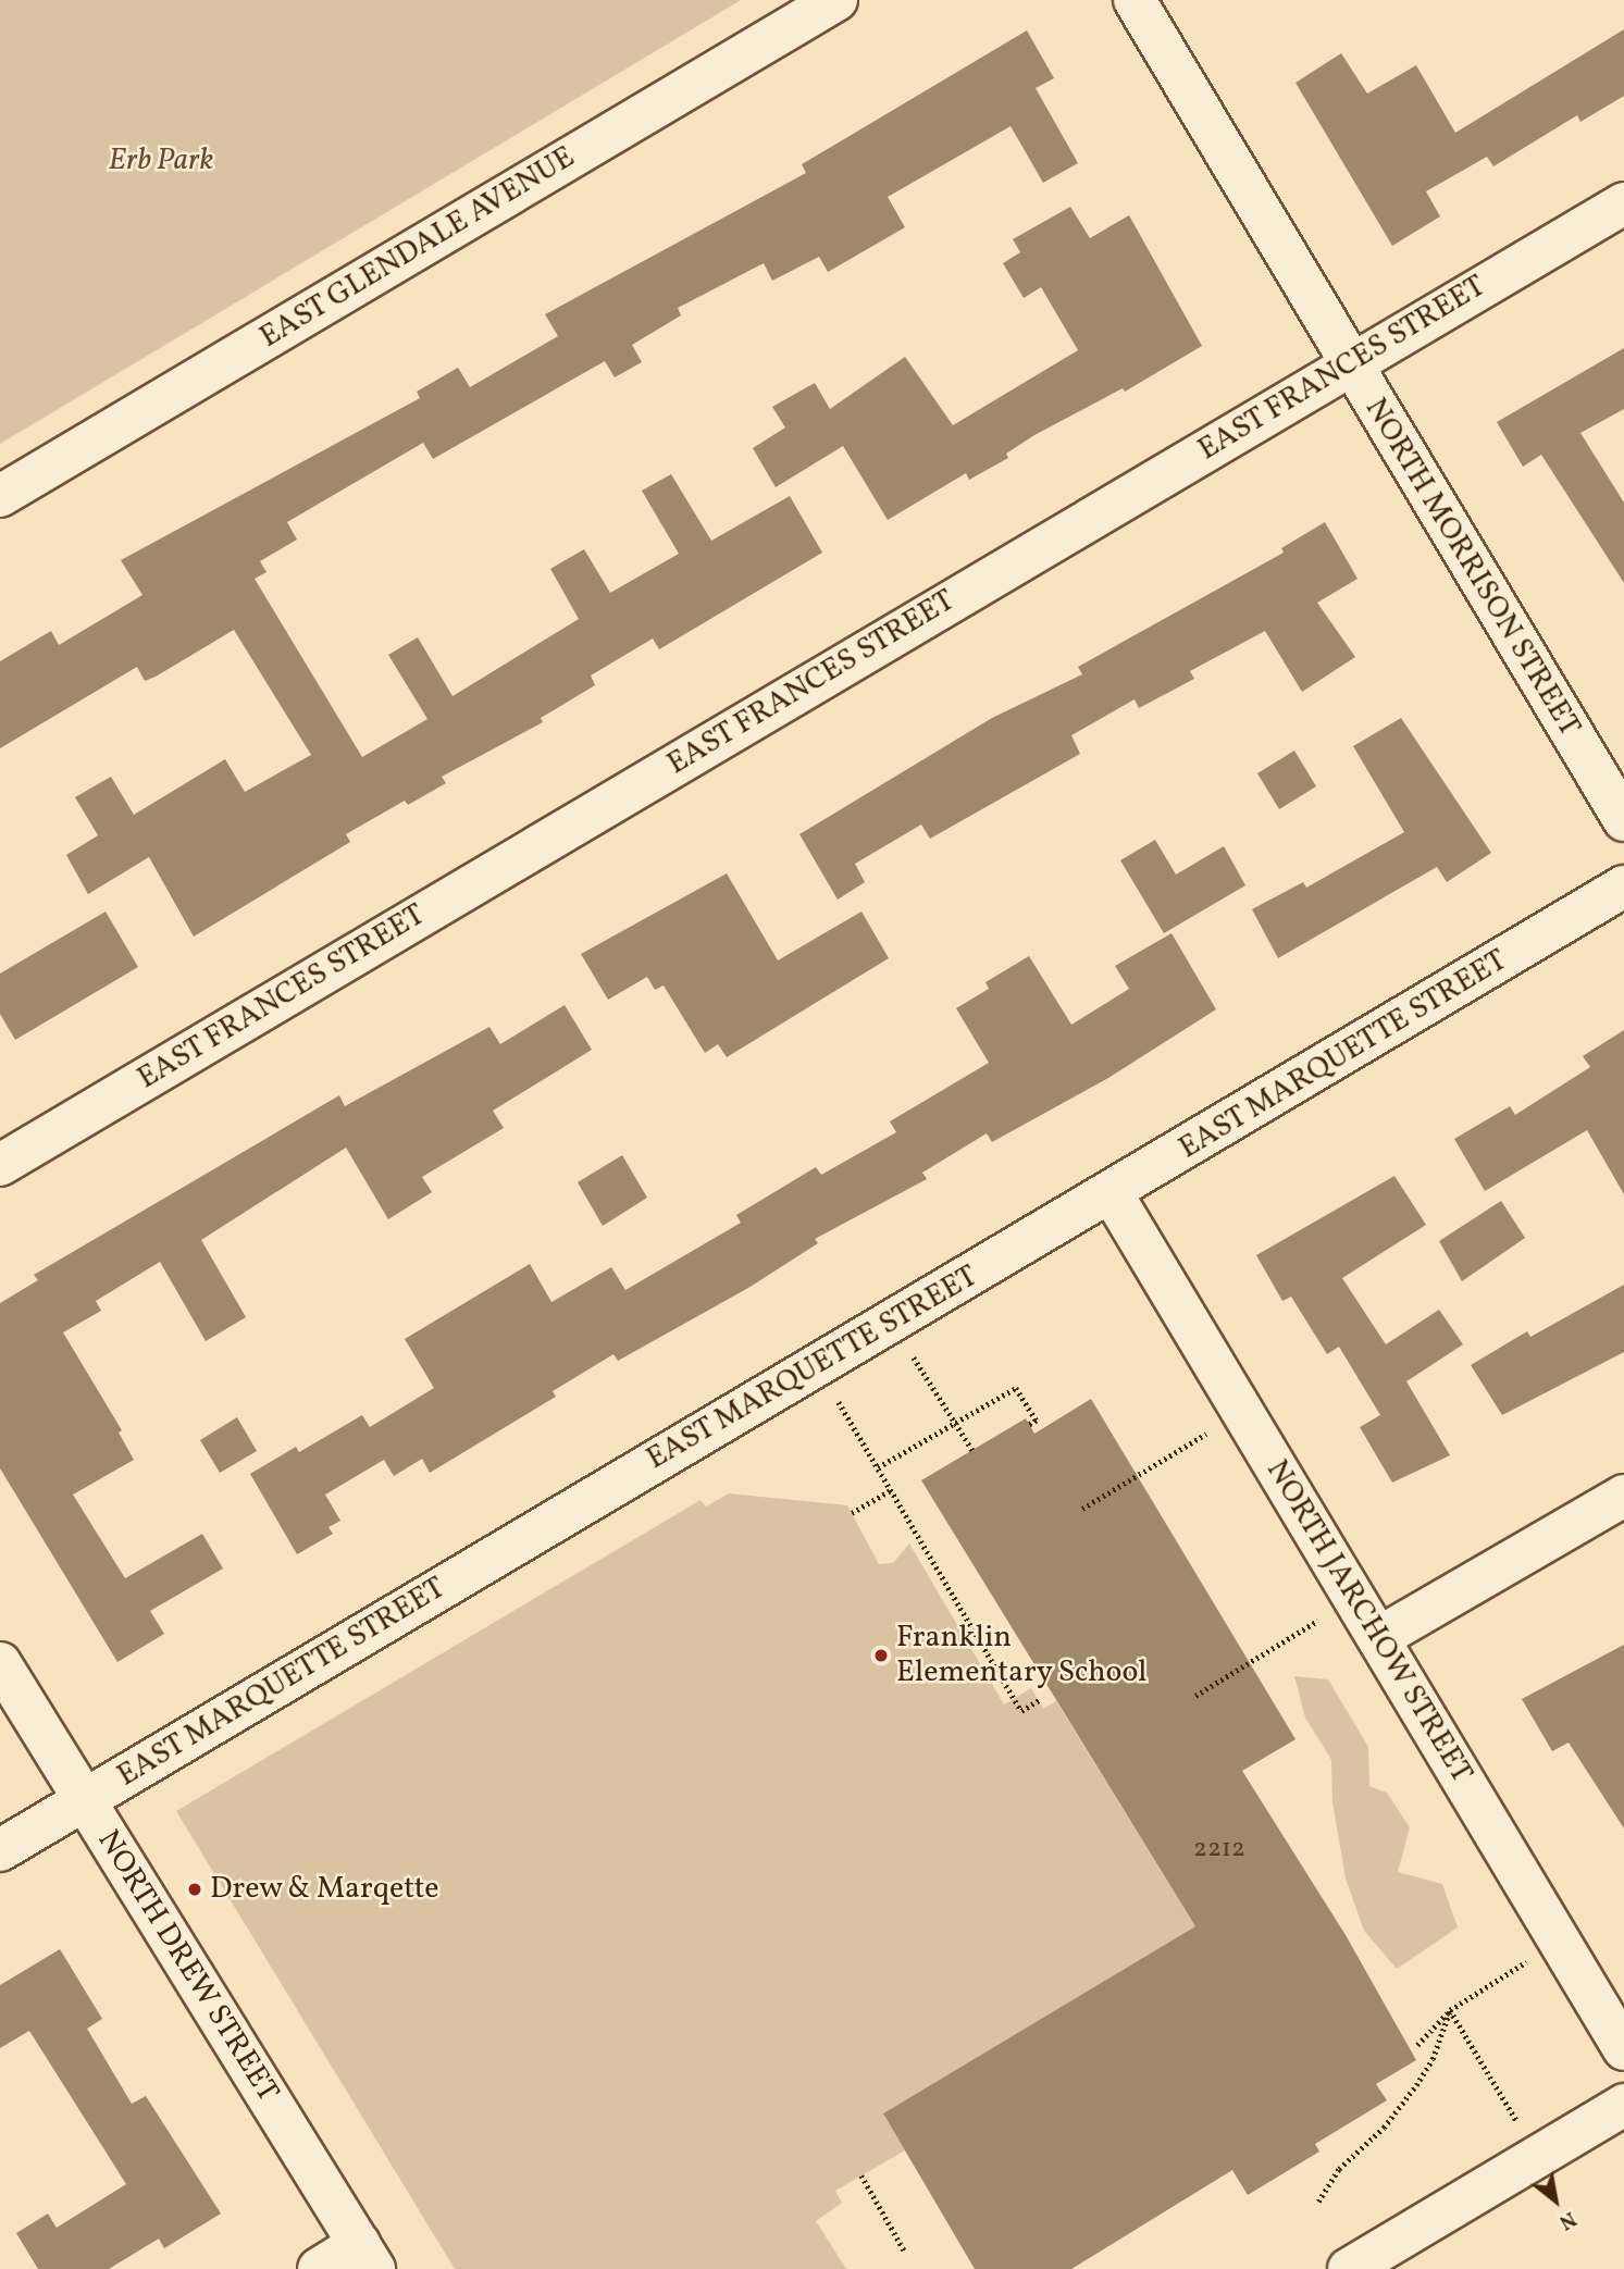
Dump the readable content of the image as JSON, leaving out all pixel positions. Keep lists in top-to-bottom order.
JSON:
{
  "streets": {
    "street": [
      "EAST GLENDALE AVENUE",
      "EAST FRANCES STREET",
      "NORTH MORRISON STREET",
      "EAST MARQUETTE STREET",
      "NORTH JARCHOW STREET",
      "NORTH DREW STREET"
    ]
  },
  "crossings": [
    ["EAST FRANCES STREET", "NORTH MORRISON STREET"],
    ["EAST MARQUETTE STREET", "NORTH JARCHOW STREET"],
    ["EAST MARQUETTE STREET", "NORTH DREW STREET"]
  ],
  "parks": ["Erb Park"],
  "places": ["Franklin Elementary School", "Drew & Marqette"],
  "house_numbers": ["2212"],
  "north": "bottom right"
}
